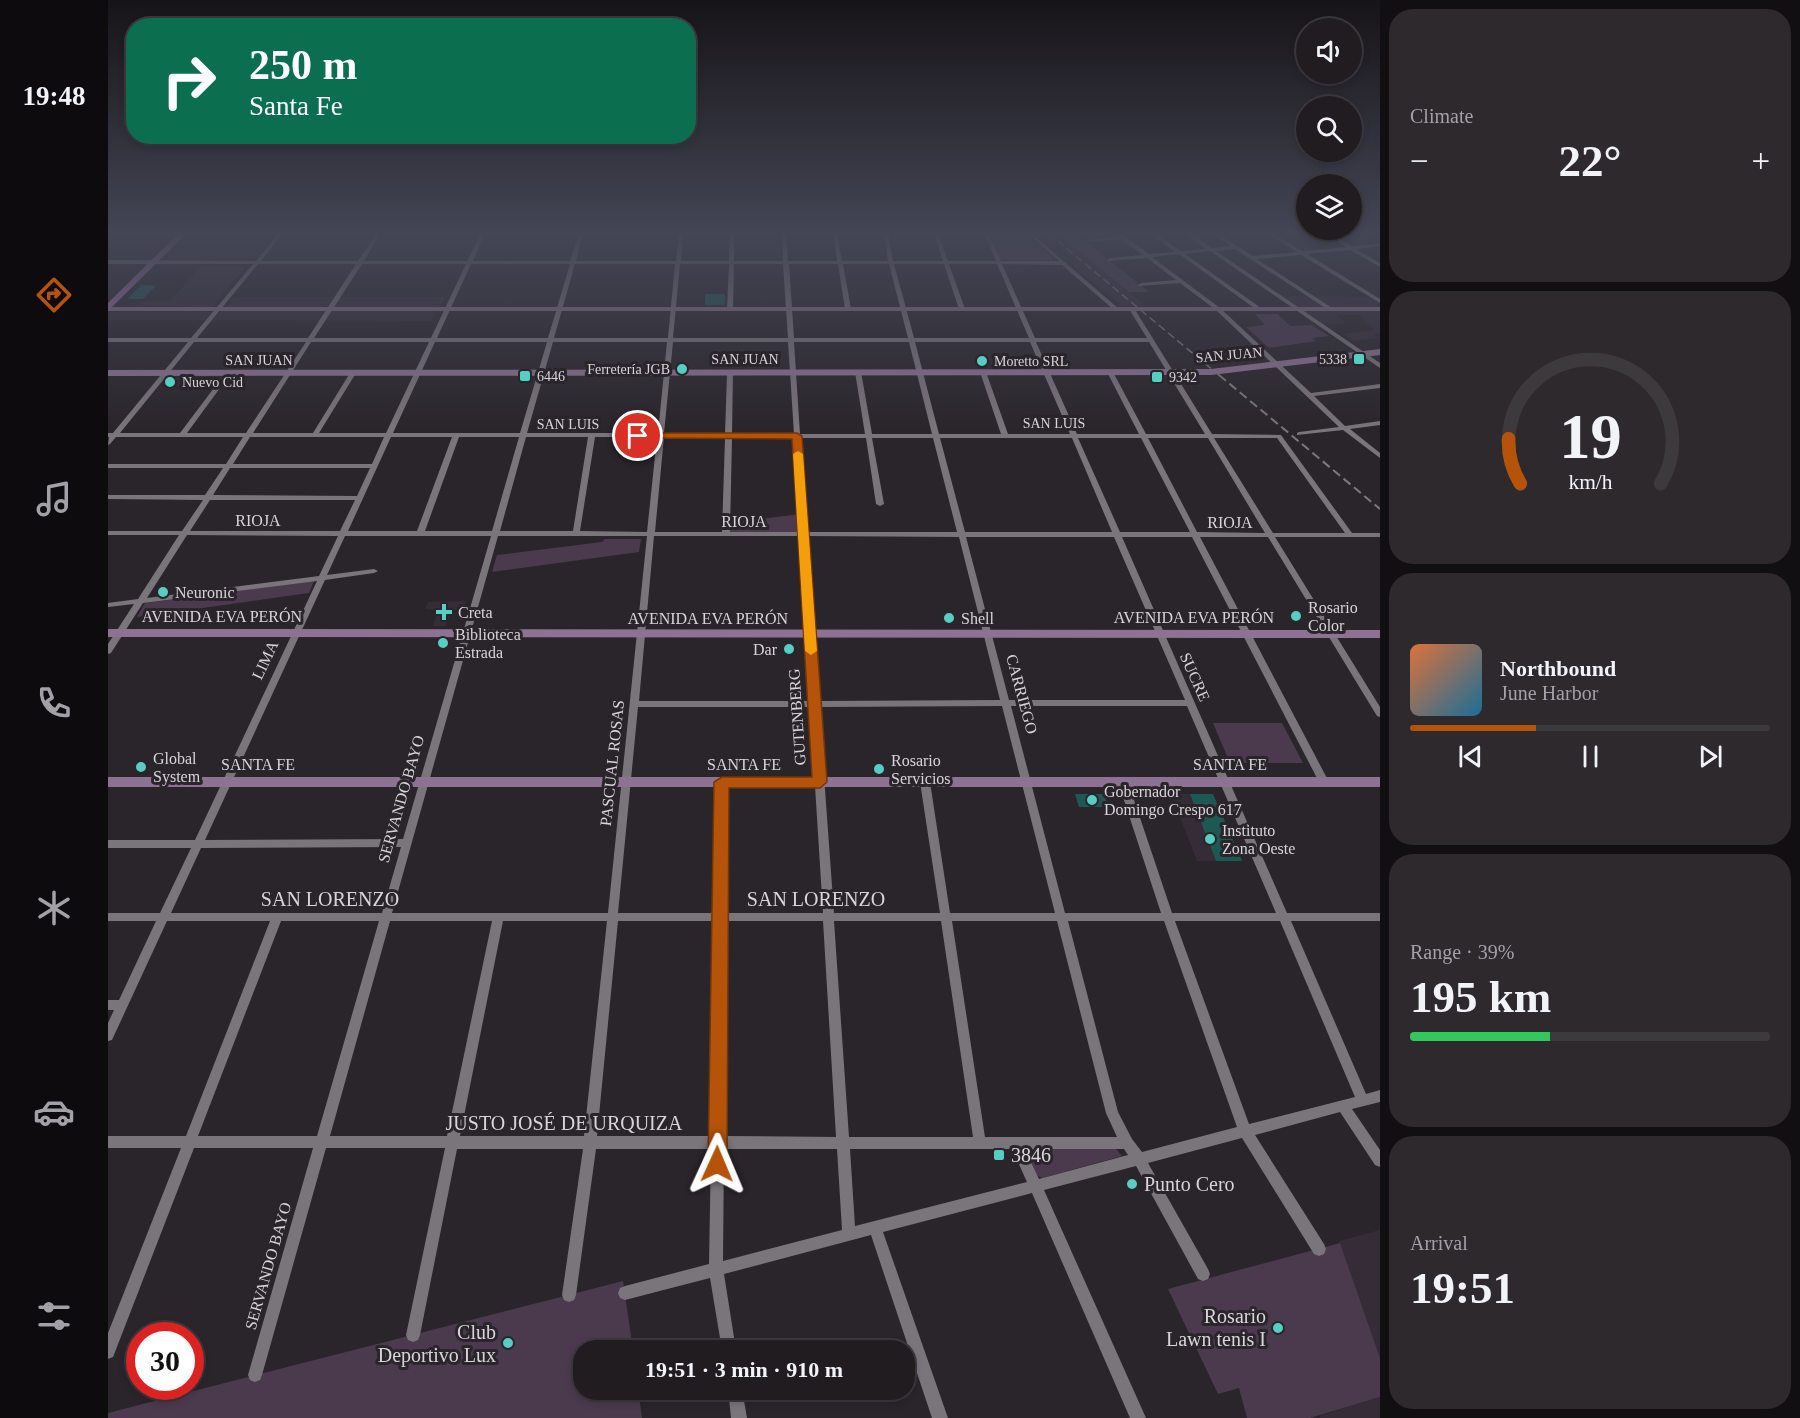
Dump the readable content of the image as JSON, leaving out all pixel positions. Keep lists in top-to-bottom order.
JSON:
{
  "streets": {
    "main road": ["SAN JUAN", "AVENIDA EVA PERÓN", "SANTA FE"],
    "street": [
      "SAN LUIS",
      "RIOJA",
      "LIMA",
      "SUCRE",
      "CARRIEGO",
      "GUTENBERG",
      "PASCUAL ROSAS",
      "SERVANDO BAYO",
      "SAN LORENZO",
      "JUSTO JOSÉ DE URQUIZA"
    ]
  },
  "crossings": [
    ["SAN JUAN", "LIMA"],
    ["SAN JUAN", "SUCRE"],
    ["SAN JUAN", "CARRIEGO"],
    ["SAN JUAN", "GUTENBERG"],
    ["SAN JUAN", "PASCUAL ROSAS"],
    ["SAN JUAN", "SERVANDO BAYO"],
    ["SAN LUIS", "RIOJA"],
    ["SAN LUIS", "LIMA"],
    ["SAN LUIS", "SUCRE"],
    ["SAN LUIS", "CARRIEGO"],
    ["SAN LUIS", "GUTENBERG"],
    ["SAN LUIS", "PASCUAL ROSAS"],
    ["SAN LUIS", "SERVANDO BAYO"],
    ["RIOJA", "LIMA"],
    ["RIOJA", "SUCRE"],
    ["RIOJA", "CARRIEGO"],
    ["RIOJA", "GUTENBERG"],
    ["RIOJA", "PASCUAL ROSAS"],
    ["RIOJA", "SERVANDO BAYO"],
    ["AVENIDA EVA PERÓN", "LIMA"],
    ["AVENIDA EVA PERÓN", "SUCRE"],
    ["AVENIDA EVA PERÓN", "CARRIEGO"],
    ["AVENIDA EVA PERÓN", "GUTENBERG"],
    ["AVENIDA EVA PERÓN", "PASCUAL ROSAS"],
    ["AVENIDA EVA PERÓN", "SERVANDO BAYO"],
    ["LIMA", "SANTA FE"],
    ["LIMA", "SAN LORENZO"],
    ["SUCRE", "SANTA FE"],
    ["SUCRE", "SAN LORENZO"],
    ["CARRIEGO", "SANTA FE"],
    ["CARRIEGO", "SAN LORENZO"],
    ["CARRIEGO", "JUSTO JOSÉ DE URQUIZA"],
    ["GUTENBERG", "SANTA FE"],
    ["GUTENBERG", "SAN LORENZO"],
    ["GUTENBERG", "JUSTO JOSÉ DE URQUIZA"],
    ["PASCUAL ROSAS", "SANTA FE"],
    ["PASCUAL ROSAS", "SAN LORENZO"],
    ["PASCUAL ROSAS", "JUSTO JOSÉ DE URQUIZA"],
    ["SANTA FE", "SERVANDO BAYO"],
    ["SERVANDO BAYO", "SAN LORENZO"],
    ["SERVANDO BAYO", "JUSTO JOSÉ DE URQUIZA"]
  ],
  "places": {
    "transit": [
      "5338",
      "6446",
      "9342",
      "3846"
    ],
    "other": [
      "Moretto SRL",
      "Ferretería JGB",
      "Nuevo Cid",
      "Neuronic",
      "Rosario Color",
      "Shell",
      "Biblioteca Estrada",
      "Dar",
      "Global System",
      "Rosario Servicios",
      "Gobernador Domingo Crespo 617",
      "Instituto Zona Oeste",
      "Punto Cero",
      "Rosario Lawn tenis I",
      "Club Deportivo Lux"
    ],
    "health": ["Creta"]
  },
  "page": {
    "tabs": "19:48",
    "tile": [
      "Climate",
      ["Range · 39%", "195 km"],
      ["Arrival", "19:51"]
    ],
    "turn": ["250 m", "Santa Fe"],
    "heat": ["−", "22°", "+"],
    "song": ["Northbound", "June Harbor"],
    "limit": "30",
    "trip": "19:51 · 3 min · 910 m",
    "gauge": ["19", "km/h"]
  }
}
